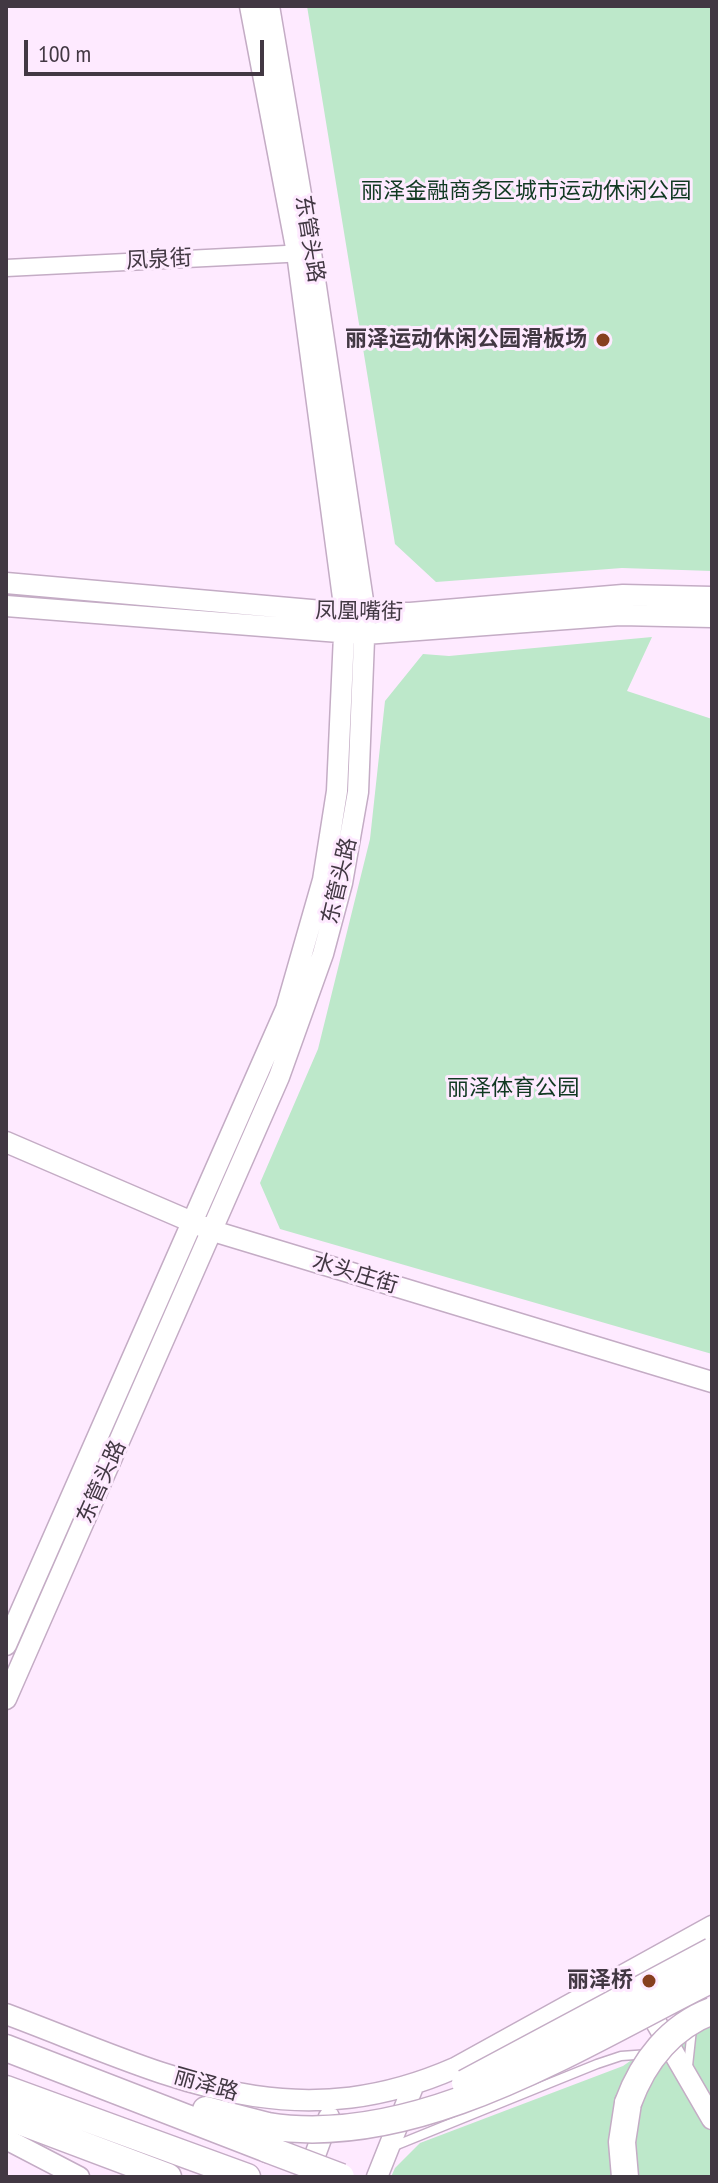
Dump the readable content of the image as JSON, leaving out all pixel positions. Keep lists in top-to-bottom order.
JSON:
{
  "streets": {
    "street": [
      "东管头路",
      "凤泉街",
      "凤凰嘴街",
      "水头庄街",
      "丽泽路"
    ]
  },
  "crossings": [
    ["东管头路", "凤泉街"],
    ["东管头路", "凤凰嘴街"],
    ["东管头路", "水头庄街"]
  ],
  "parks": ["丽泽金融商务区城市运动休闲公园", "丽泽体育公园"],
  "places": ["丽泽运动休闲公园滑板场", "丽泽桥"],
  "scale_bar": "100 m"
}
